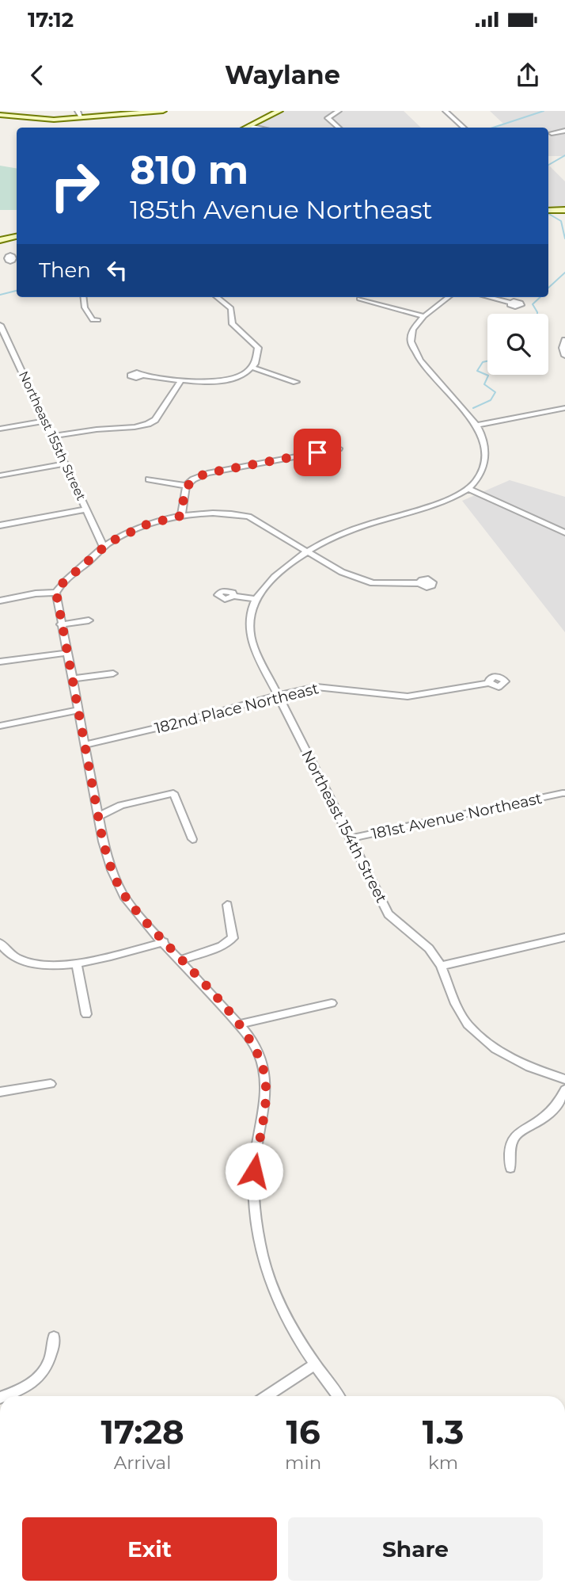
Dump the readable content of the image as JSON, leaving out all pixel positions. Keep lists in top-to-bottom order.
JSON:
{
  "streets": {
    "street": [
      "Northeast 155th Street",
      "182nd Place Northeast",
      "181st Avenue Northeast",
      "Northeast 154th Street"
    ]
  },
  "crossings": [
    ["182nd Place Northeast", "Northeast 154th Street"],
    ["181st Avenue Northeast", "Northeast 154th Street"]
  ],
  "page": {
    "status": "17:12",
    "header": "Waylane",
    "turn": ["810 m", "185th Avenue Northeast"],
    "then": "Then",
    "eta": [
      "17:28",
      "Arrival",
      "16",
      "min",
      "1.3",
      "km"
    ],
    "buttons": ["Exit", "Share"]
  }
}
